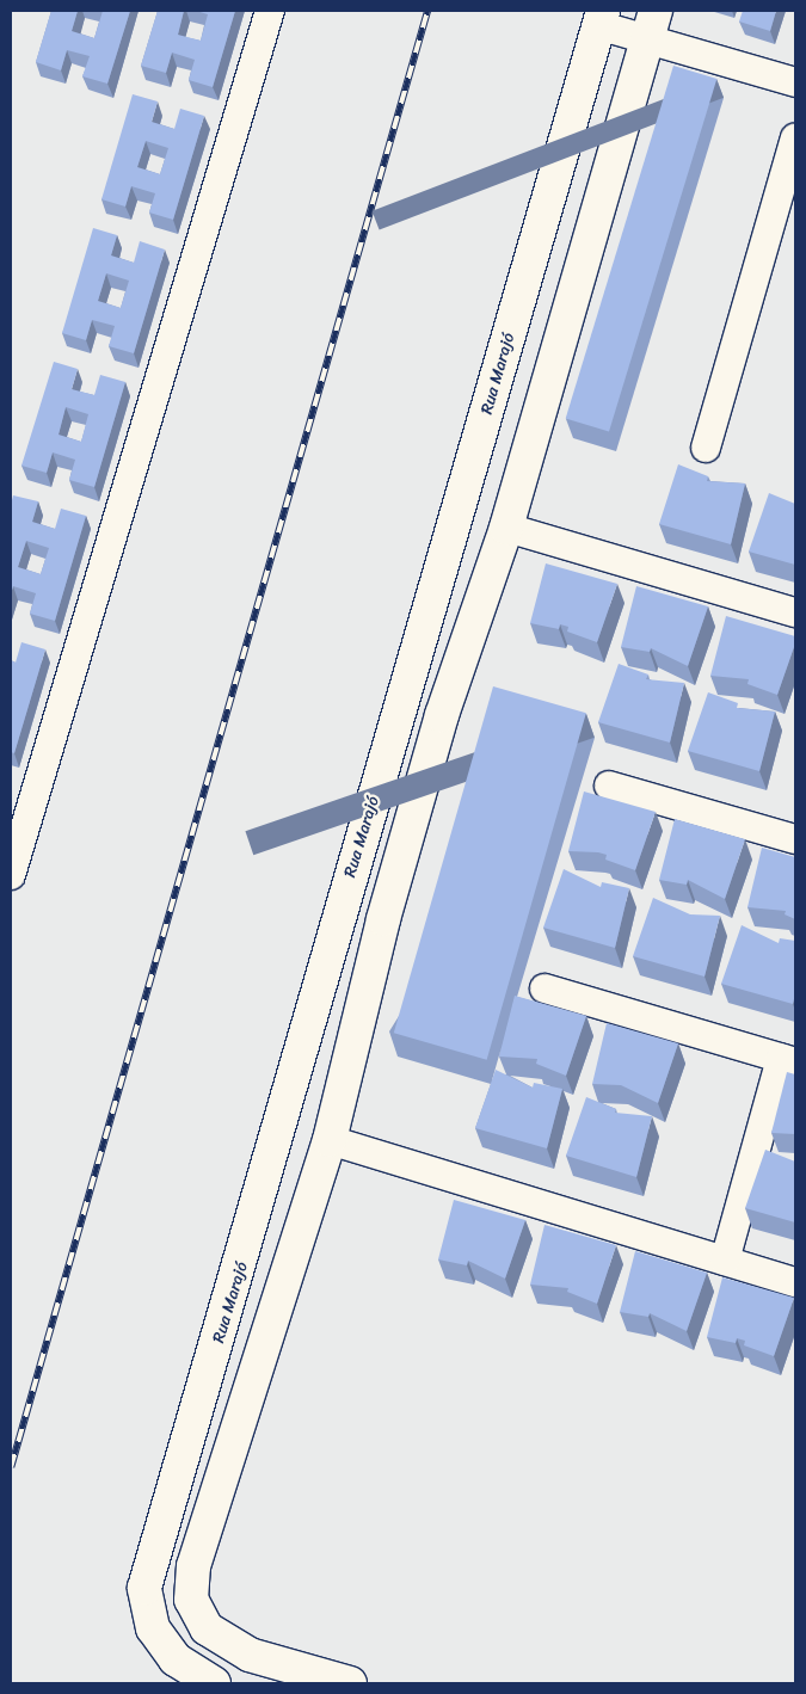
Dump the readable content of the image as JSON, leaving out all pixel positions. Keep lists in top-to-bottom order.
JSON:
{
  "streets": {
    "street": ["Rua Marajó"]
  }
}
